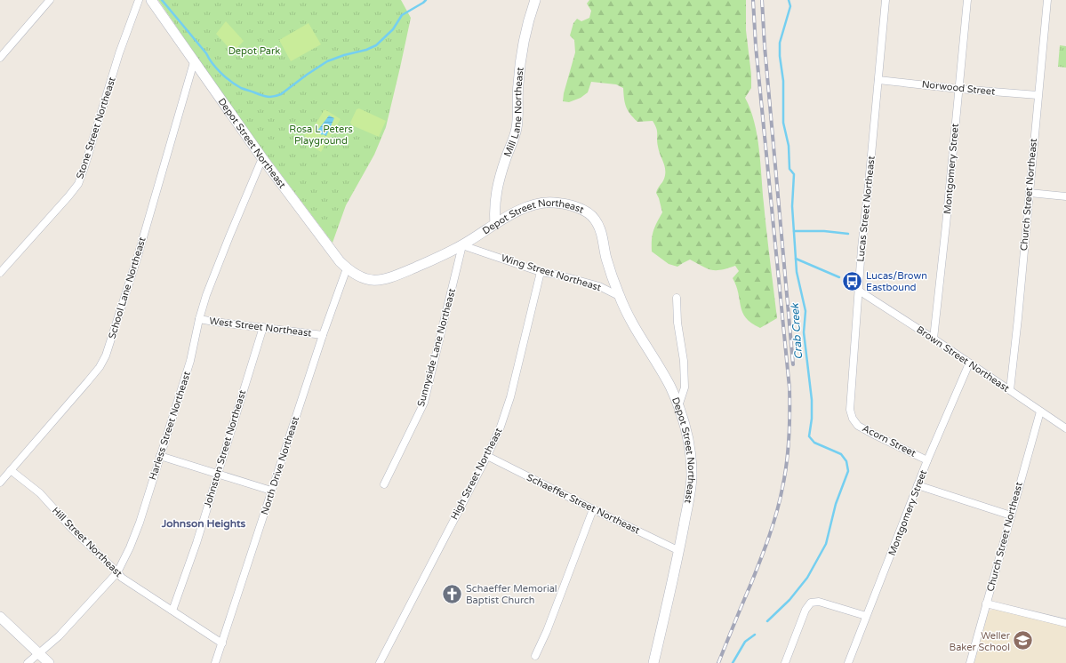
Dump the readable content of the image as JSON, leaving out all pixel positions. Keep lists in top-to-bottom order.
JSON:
{
  "streets": {
    "street": [
      "Norwood Street",
      "Mill Lane Northeast",
      "Stone Street Northeast",
      "Depot Street Northeast",
      "Montgomery Street",
      "Church Street Northeast",
      "Lucas Street Northeast",
      "Wing Street Northeast",
      "School Lane Northeast",
      "West Street Northeast",
      "Sunnyside Lane Northeast",
      "Brown Street Northeast",
      "Harless Street Northeast",
      "Acorn Street",
      "Johnston Street Northeast",
      "North Drive Northeast",
      "High Street Northeast",
      "Schaeffer Street Northeast",
      "Hill Street Northeast"
    ]
  },
  "crossings": [
    ["Norwood Street", "Montgomery Street"],
    ["Norwood Street", "Church Street Northeast"],
    ["Norwood Street", "Lucas Street Northeast"],
    ["Mill Lane Northeast", "Depot Street Northeast"],
    ["Depot Street Northeast", "Wing Street Northeast"],
    ["Depot Street Northeast", "School Lane Northeast"],
    ["Depot Street Northeast", "Sunnyside Lane Northeast"],
    ["Depot Street Northeast", "Harless Street Northeast"],
    ["Depot Street Northeast", "North Drive Northeast"],
    ["Depot Street Northeast", "Schaeffer Street Northeast"],
    ["Montgomery Street", "Brown Street Northeast"],
    ["Montgomery Street", "Acorn Street"],
    ["Church Street Northeast", "Brown Street Northeast"],
    ["Lucas Street Northeast", "Brown Street Northeast"],
    ["Lucas Street Northeast", "Acorn Street"],
    ["Wing Street Northeast", "Sunnyside Lane Northeast"],
    ["Wing Street Northeast", "High Street Northeast"],
    ["School Lane Northeast", "Hill Street Northeast"],
    ["West Street Northeast", "Harless Street Northeast"],
    ["West Street Northeast", "Johnston Street Northeast"],
    ["West Street Northeast", "North Drive Northeast"],
    ["Harless Street Northeast", "Hill Street Northeast"],
    ["Johnston Street Northeast", "Hill Street Northeast"],
    ["North Drive Northeast", "Hill Street Northeast"],
    ["High Street Northeast", "Schaeffer Street Northeast"]
  ],
  "districts": ["Johnson Heights"],
  "water": ["Crab Creek"],
  "parks": ["Depot Park", "Rosa L Peters Playground"],
  "places": {
    "bus stop": ["Lucas/Brown Eastbound"],
    "church": ["Schaeffer Memorial Baptist Church"],
    "school or university": ["Weller Baker School"]
  }
}
